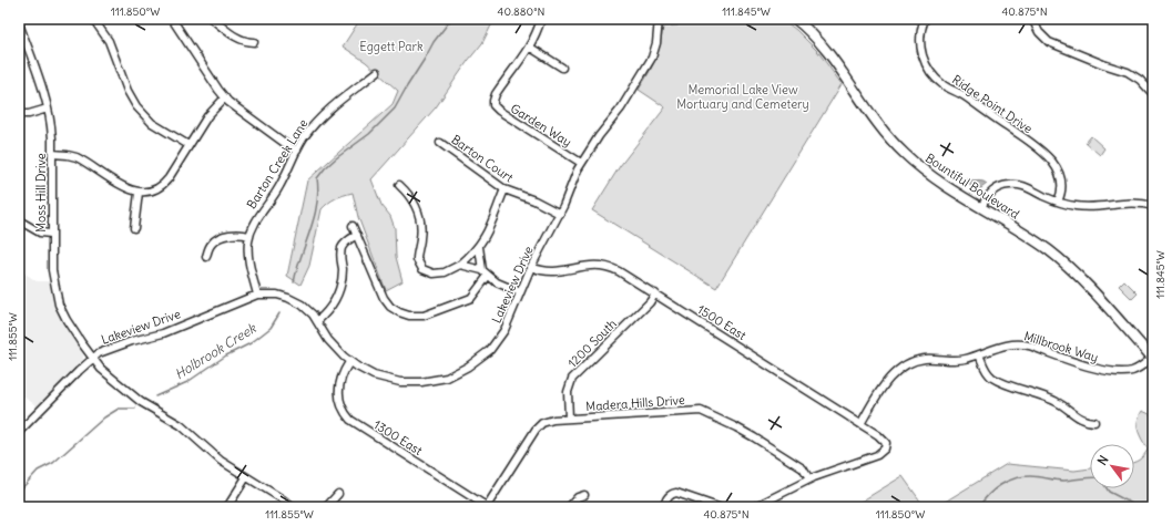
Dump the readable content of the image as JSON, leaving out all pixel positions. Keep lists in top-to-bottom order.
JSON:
{
  "streets": {
    "main road": ["Bountiful Boulevard"],
    "street": [
      "Ridge Point Drive",
      "Garden Way",
      "Barton Court",
      "Barton Creek Lane",
      "Moss Hill Drive",
      "Lakeview Drive",
      "1500 East",
      "1200 South",
      "Millbrook Way",
      "Madera Hills Drive",
      "1300 East"
    ]
  },
  "crossings": [
    ["Garden Way", "Lakeview Drive"],
    ["Barton Court", "Lakeview Drive"],
    ["Barton Creek Lane", "Lakeview Drive"],
    ["Bountiful Boulevard", "Millbrook Way"],
    ["Moss Hill Drive", "Lakeview Drive"],
    ["Lakeview Drive", "1500 East"],
    ["Lakeview Drive", "1300 East"],
    ["1500 East", "1200 South"],
    ["1500 East", "Millbrook Way"],
    ["1500 East", "Madera Hills Drive"],
    ["1200 South", "Madera Hills Drive"],
    ["Madera Hills Drive", "1300 East"]
  ],
  "water": ["Holbrook Creek"],
  "parks": ["Eggett Park", "Memorial Lake View Mortuary and Cemetery"],
  "north": "top left",
  "coordinates": [
    "111.850°W",
    "40.880°N",
    "111.845°W",
    "40.875°N",
    "111.855°W"
  ]
}
